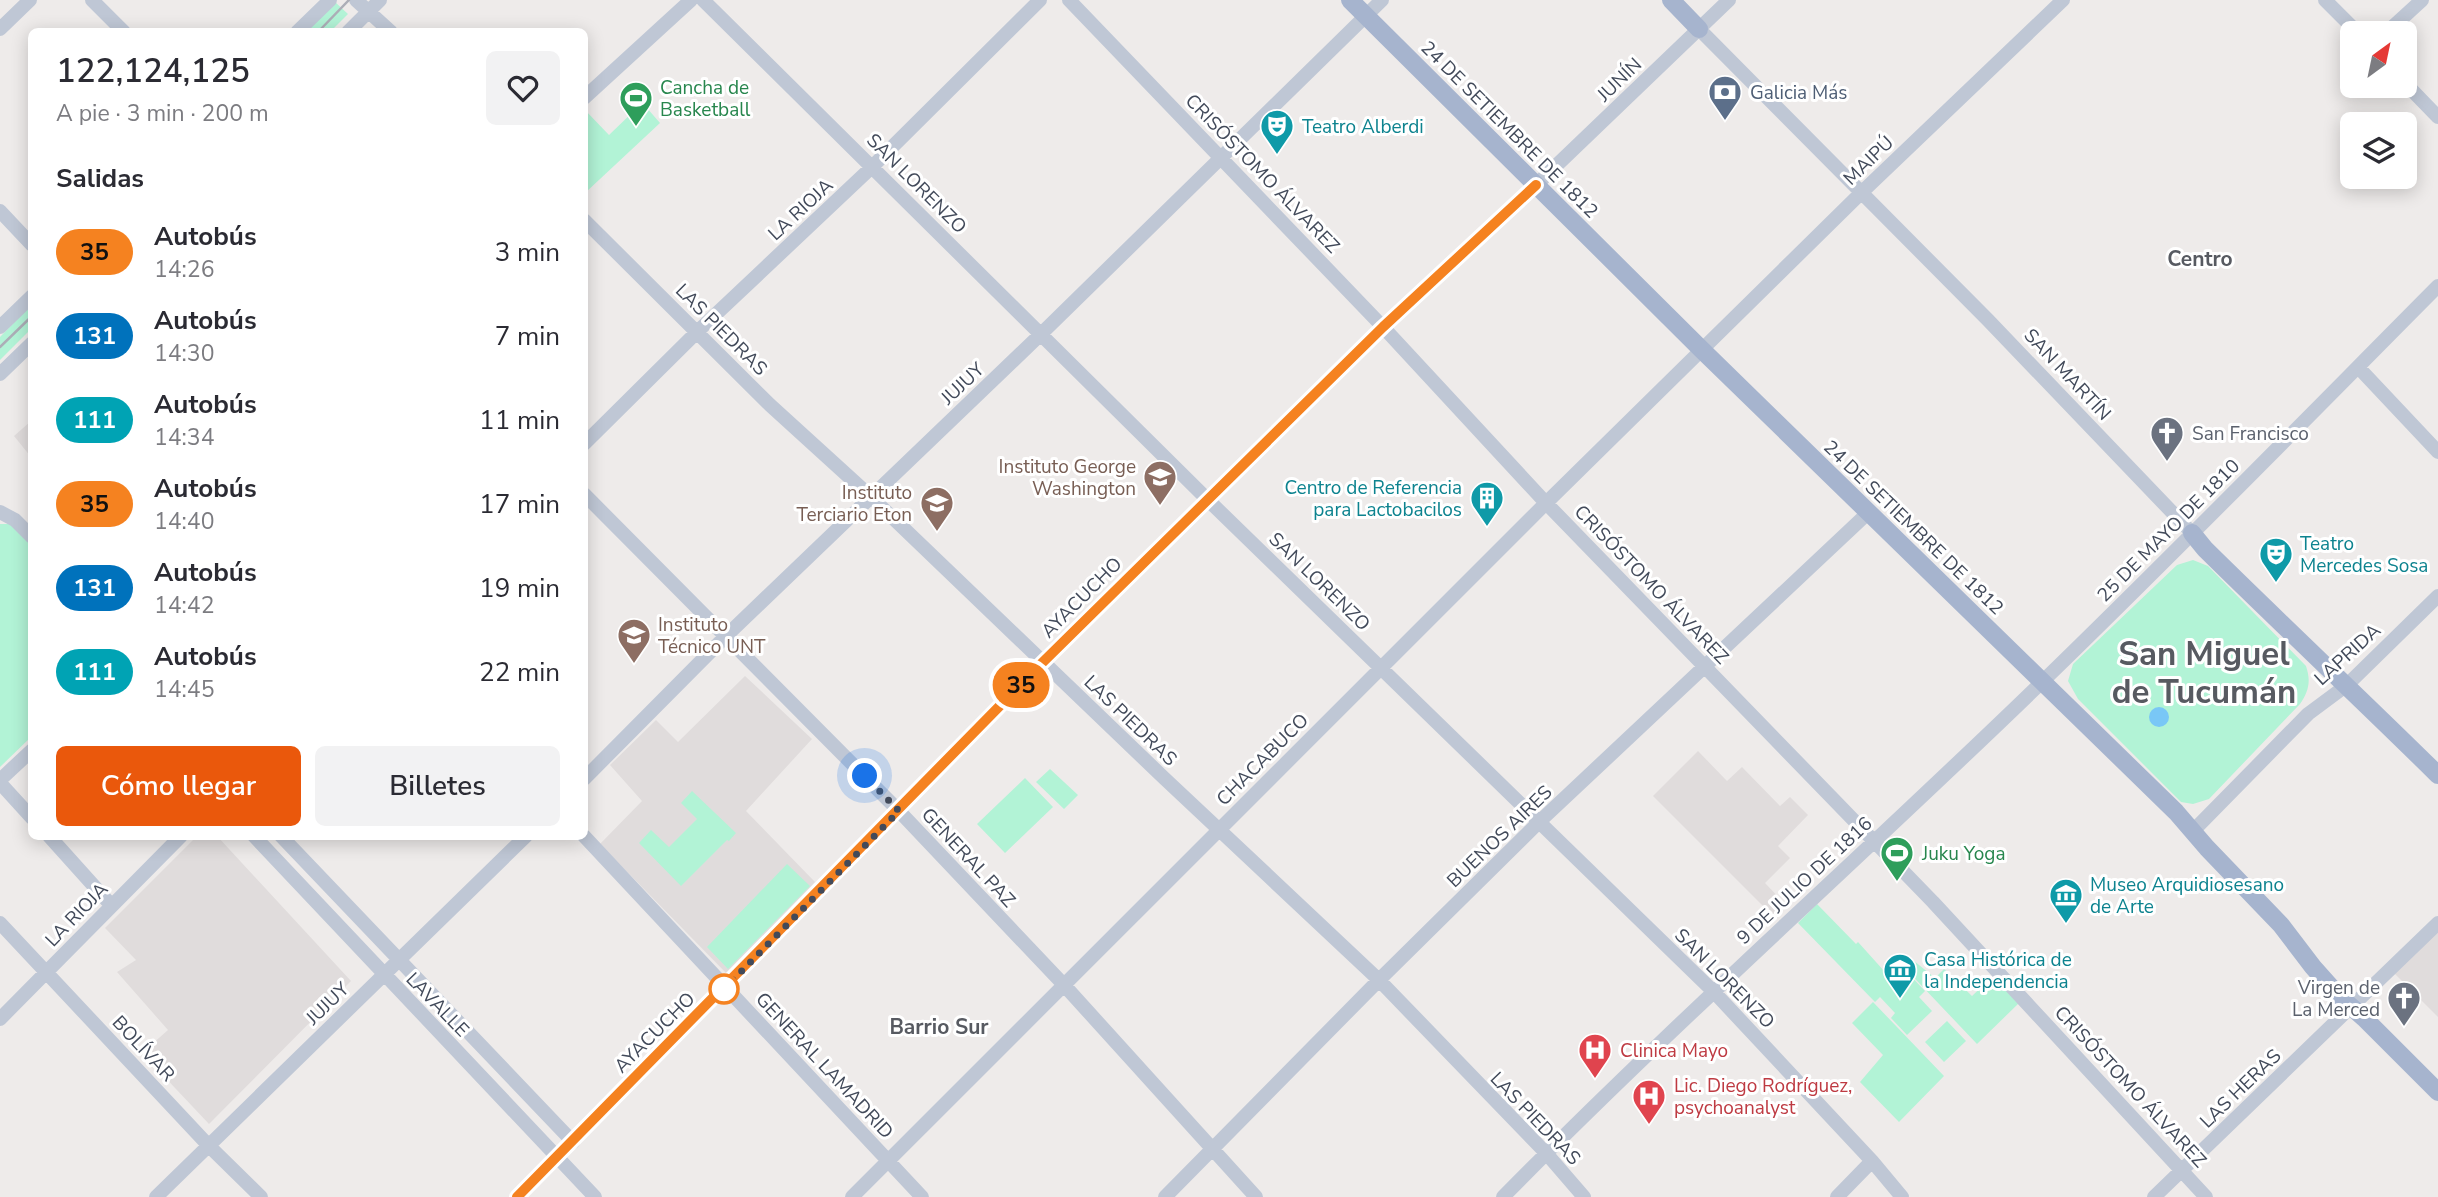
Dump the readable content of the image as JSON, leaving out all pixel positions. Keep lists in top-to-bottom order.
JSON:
{
  "streets": {
    "main road": ["24 DE SETIEMBRE DE 1812", "SAN MARTÍN"],
    "street": [
      "JUNÍN",
      "MAIPÚ",
      "CRISÓSTOMO ÁLVAREZ",
      "SAN LORENZO",
      "LA RIOJA",
      "LAS PIEDRAS",
      "JUJUY",
      "25 DE MAYO DE 1810",
      "AYACUCHO",
      "LAPRIDA",
      "CHACABUCO",
      "BUENOS AIRES",
      "GENERAL PAZ",
      "9 DE JULIO DE 1816",
      "LAVALLE",
      "BOLÍVAR",
      "GENERAL LAMADRID",
      "LAS HERAS"
    ]
  },
  "crossings": [
    ["JUNÍN", "24 DE SETIEMBRE DE 1812"],
    ["JUNÍN", "SAN MARTÍN"],
    ["JUNÍN", "AYACUCHO"],
    ["24 DE SETIEMBRE DE 1812", "MAIPÚ"],
    ["24 DE SETIEMBRE DE 1812", "JUJUY"],
    ["24 DE SETIEMBRE DE 1812", "25 DE MAYO DE 1810"],
    ["24 DE SETIEMBRE DE 1812", "AYACUCHO"],
    ["24 DE SETIEMBRE DE 1812", "LAPRIDA"],
    ["24 DE SETIEMBRE DE 1812", "CHACABUCO"],
    ["24 DE SETIEMBRE DE 1812", "BUENOS AIRES"],
    ["24 DE SETIEMBRE DE 1812", "9 DE JULIO DE 1816"],
    ["24 DE SETIEMBRE DE 1812", "LAS HERAS"],
    ["MAIPÚ", "SAN MARTÍN"],
    ["MAIPÚ", "CHACABUCO"],
    ["CRISÓSTOMO ÁLVAREZ", "JUJUY"],
    ["CRISÓSTOMO ÁLVAREZ", "AYACUCHO"],
    ["CRISÓSTOMO ÁLVAREZ", "CHACABUCO"],
    ["CRISÓSTOMO ÁLVAREZ", "BUENOS AIRES"],
    ["CRISÓSTOMO ÁLVAREZ", "9 DE JULIO DE 1816"],
    ["CRISÓSTOMO ÁLVAREZ", "LAS HERAS"],
    ["SAN LORENZO", "LA RIOJA"],
    ["SAN LORENZO", "JUJUY"],
    ["SAN LORENZO", "AYACUCHO"],
    ["SAN LORENZO", "CHACABUCO"],
    ["SAN LORENZO", "BUENOS AIRES"],
    ["SAN LORENZO", "9 DE JULIO DE 1816"],
    ["LA RIOJA", "LAS PIEDRAS"],
    ["LA RIOJA", "BOLÍVAR"],
    ["LAS PIEDRAS", "JUJUY"],
    ["LAS PIEDRAS", "AYACUCHO"],
    ["LAS PIEDRAS", "CHACABUCO"],
    ["LAS PIEDRAS", "BUENOS AIRES"],
    ["LAS PIEDRAS", "9 DE JULIO DE 1816"],
    ["SAN MARTÍN", "25 DE MAYO DE 1810"],
    ["SAN MARTÍN", "LAPRIDA"],
    ["JUJUY", "GENERAL PAZ"],
    ["JUJUY", "LAVALLE"],
    ["JUJUY", "BOLÍVAR"],
    ["25 DE MAYO DE 1810", "9 DE JULIO DE 1816"],
    ["AYACUCHO", "GENERAL PAZ"],
    ["AYACUCHO", "LAVALLE"],
    ["AYACUCHO", "GENERAL LAMADRID"],
    ["CHACABUCO", "GENERAL PAZ"],
    ["CHACABUCO", "GENERAL LAMADRID"],
    ["BUENOS AIRES", "GENERAL PAZ"]
  ],
  "districts": ["Centro", "San Miguel de Tucumán", "Barrio Sur"],
  "places": {
    "bank": ["Galicia Más"],
    "sports": ["Cancha de Basketball", "Juku Yoga"],
    "theatre": ["Teatro Alberdi", "Teatro Mercedes Sosa"],
    "church": ["San Francisco", "Virgen de La Merced"],
    "school or university": ["Instituto George Washington", "Instituto Terciario Eton", "Instituto Técnico UNT"],
    "building": ["Centro de Referencia para Lactobacilos"],
    "museum": ["Museo Arquidiosesano de Arte", "Casa Histórica de la Independencia"],
    "hospital": ["Clinica Mayo", "Lic. Diego Rodríguez, psychoanalyst"]
  },
  "lines": ["bus line 35"],
  "north": "top right",
  "page": {
    "on_map": "35",
    "heading": [
      ["122,124,125", "A pie · 3 min · 200 m"],
      "Salidas"
    ],
    "list": [
      {
        "mark": "35",
        "name": "Autobús",
        "note": "14:26",
        "value": "3 min"
      },
      {
        "mark": "131",
        "name": "Autobús",
        "note": "14:30",
        "value": "7 min"
      },
      {
        "mark": "111",
        "name": "Autobús",
        "note": "14:34",
        "value": "11 min"
      },
      {
        "mark": "35",
        "name": "Autobús",
        "note": "14:40",
        "value": "17 min"
      },
      {
        "mark": "131",
        "name": "Autobús",
        "note": "14:42",
        "value": "19 min"
      },
      {
        "mark": "111",
        "name": "Autobús",
        "note": "14:45",
        "value": "22 min"
      }
    ],
    "buttons": ["Cómo llegar", "Billetes"]
  }
}
